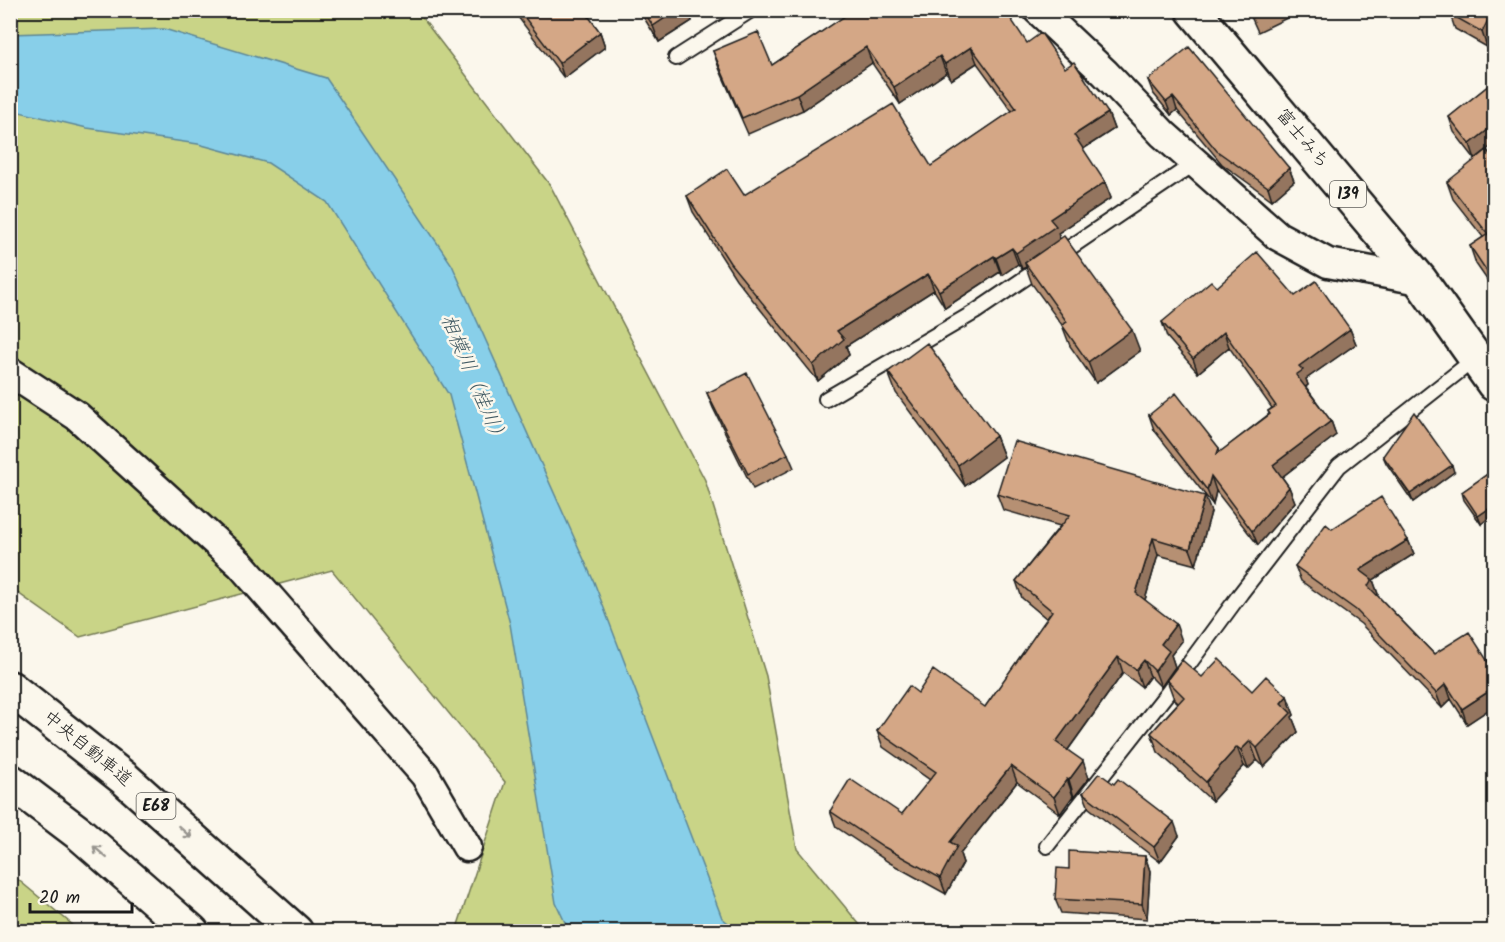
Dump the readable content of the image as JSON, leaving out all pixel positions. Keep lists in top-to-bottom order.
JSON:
{
  "streets": {
    "highway": [
      "富士みち",
      "139",
      "中央自動車道",
      "E68"
    ]
  },
  "water": ["相模川（桂川）"],
  "scale_bar": "20 m"
}
